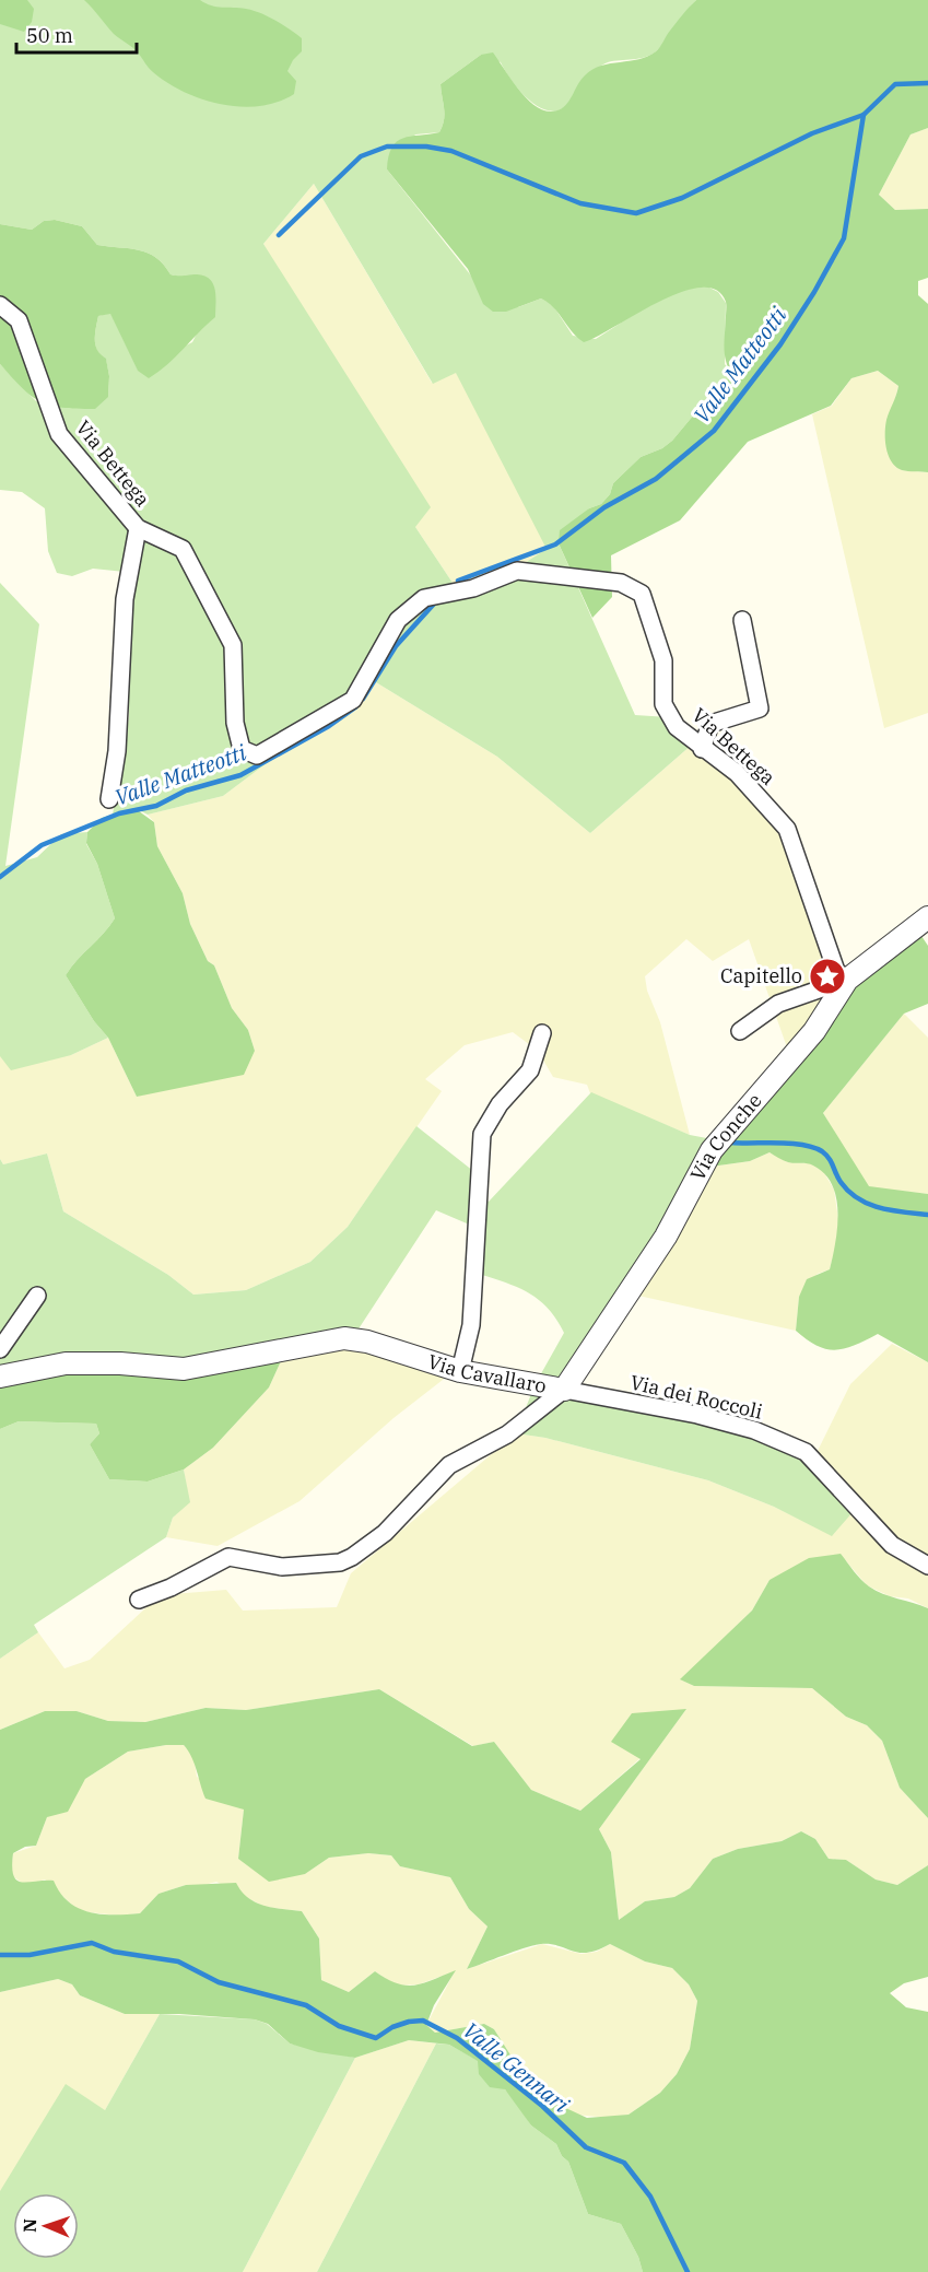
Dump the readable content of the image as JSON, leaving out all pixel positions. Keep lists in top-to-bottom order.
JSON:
{
  "streets": {
    "street": [
      "Via Bettega",
      "Via Conche",
      "Via Cavallaro",
      "Via dei Roccoli"
    ]
  },
  "crossings": [
    ["Via Bettega", "Via Conche"],
    ["Via Conche", "Via Cavallaro"],
    ["Via Conche", "Via dei Roccoli"],
    ["Via Cavallaro", "Via dei Roccoli"]
  ],
  "water": ["Valle Matteotti", "Valle Gennari"],
  "places": {
    "place": ["Capitello"]
  },
  "scale_bar": "50 m",
  "north": "left"
}
